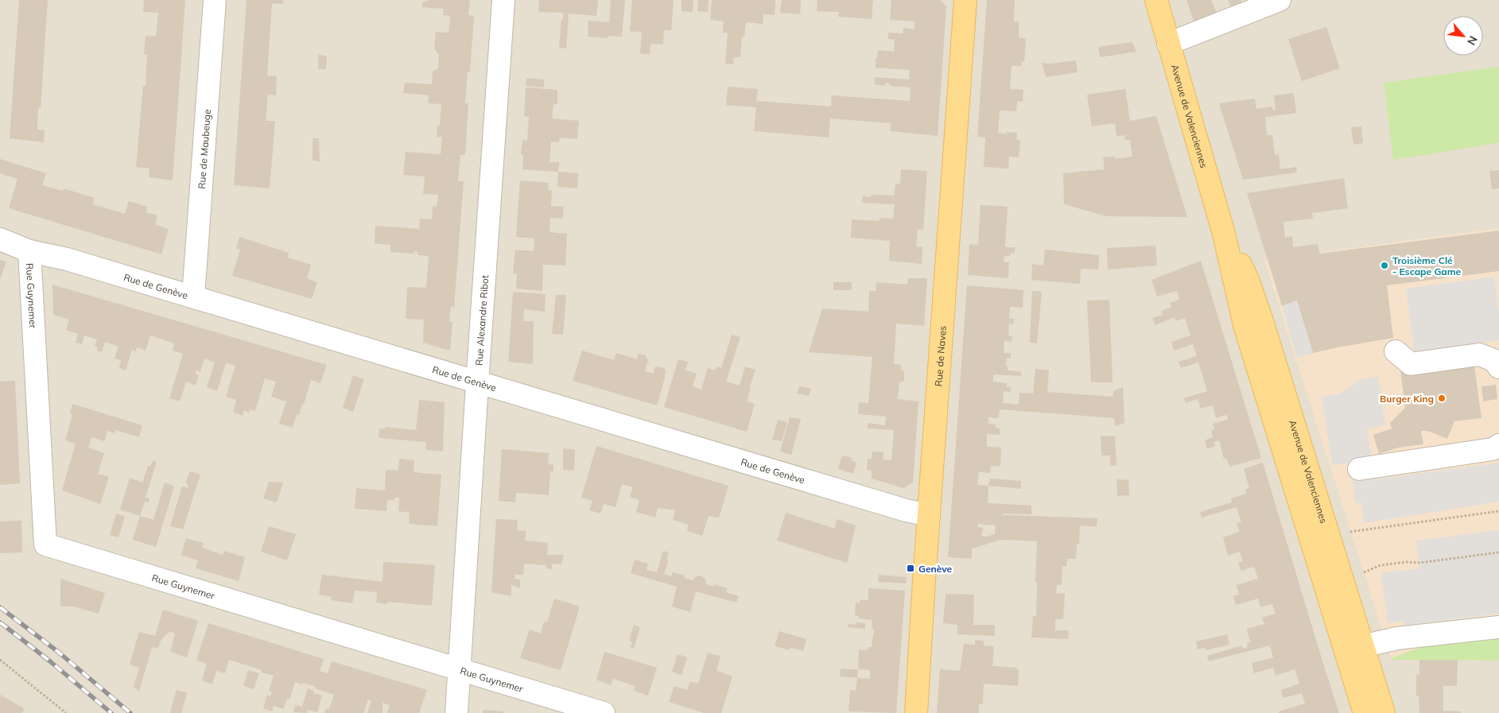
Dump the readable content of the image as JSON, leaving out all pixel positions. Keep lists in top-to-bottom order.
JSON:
{
  "streets": {
    "main road": ["Avenue de Valenciennes", "Rue de Naves"],
    "street": [
      "Rue de Maubeuge",
      "Rue de Genève",
      "Rue Guynemer",
      "Rue Alexandre Ribot"
    ]
  },
  "crossings": [
    ["Rue de Maubeuge", "Rue de Genève"],
    ["Rue de Genève", "Rue Guynemer"],
    ["Rue de Genève", "Rue Alexandre Ribot"],
    ["Rue de Genève", "Rue de Naves"],
    ["Rue Guynemer", "Rue Alexandre Ribot"]
  ],
  "places": {
    "other": ["Troisième Clé - Escape Game", "Burger King"],
    "transit": ["Genève"]
  },
  "north": "bottom right"
}
